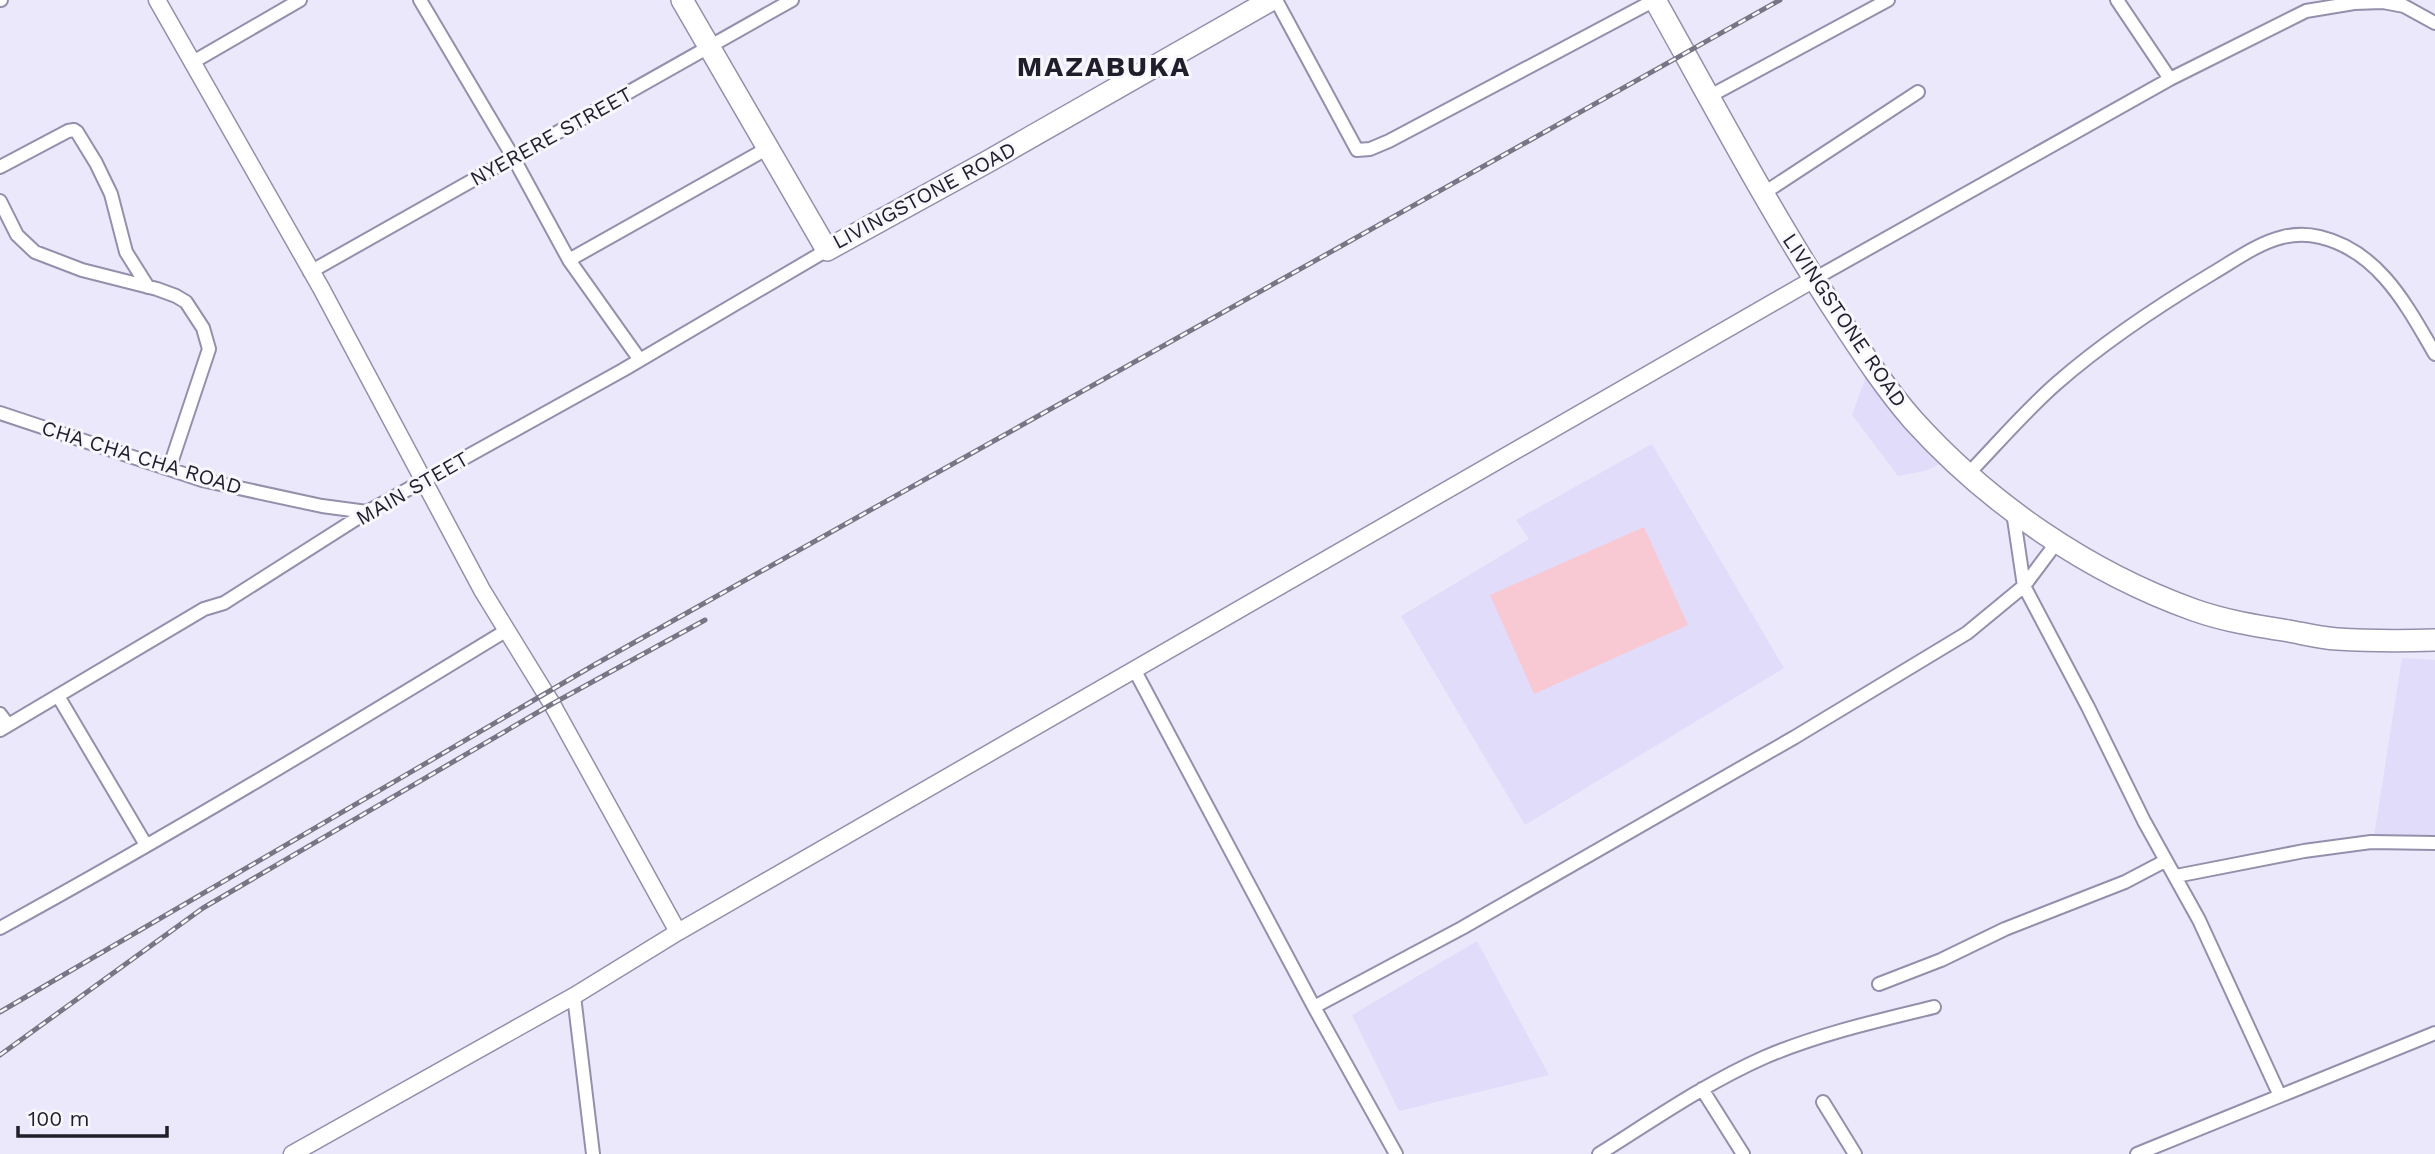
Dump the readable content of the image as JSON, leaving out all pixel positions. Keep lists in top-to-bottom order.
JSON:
{
  "streets": {
    "highway": ["LIVINGSTONE ROAD"],
    "street": ["NYERERE STREET", "CHA CHA CHA ROAD", "MAIN STEET"]
  },
  "crossings": [
    ["NYERERE STREET", "LIVINGSTONE ROAD"],
    ["LIVINGSTONE ROAD", "MAIN STEET"],
    ["CHA CHA CHA ROAD", "MAIN STEET"]
  ],
  "districts": ["MAZABUKA"],
  "scale_bar": "100 m"
}
